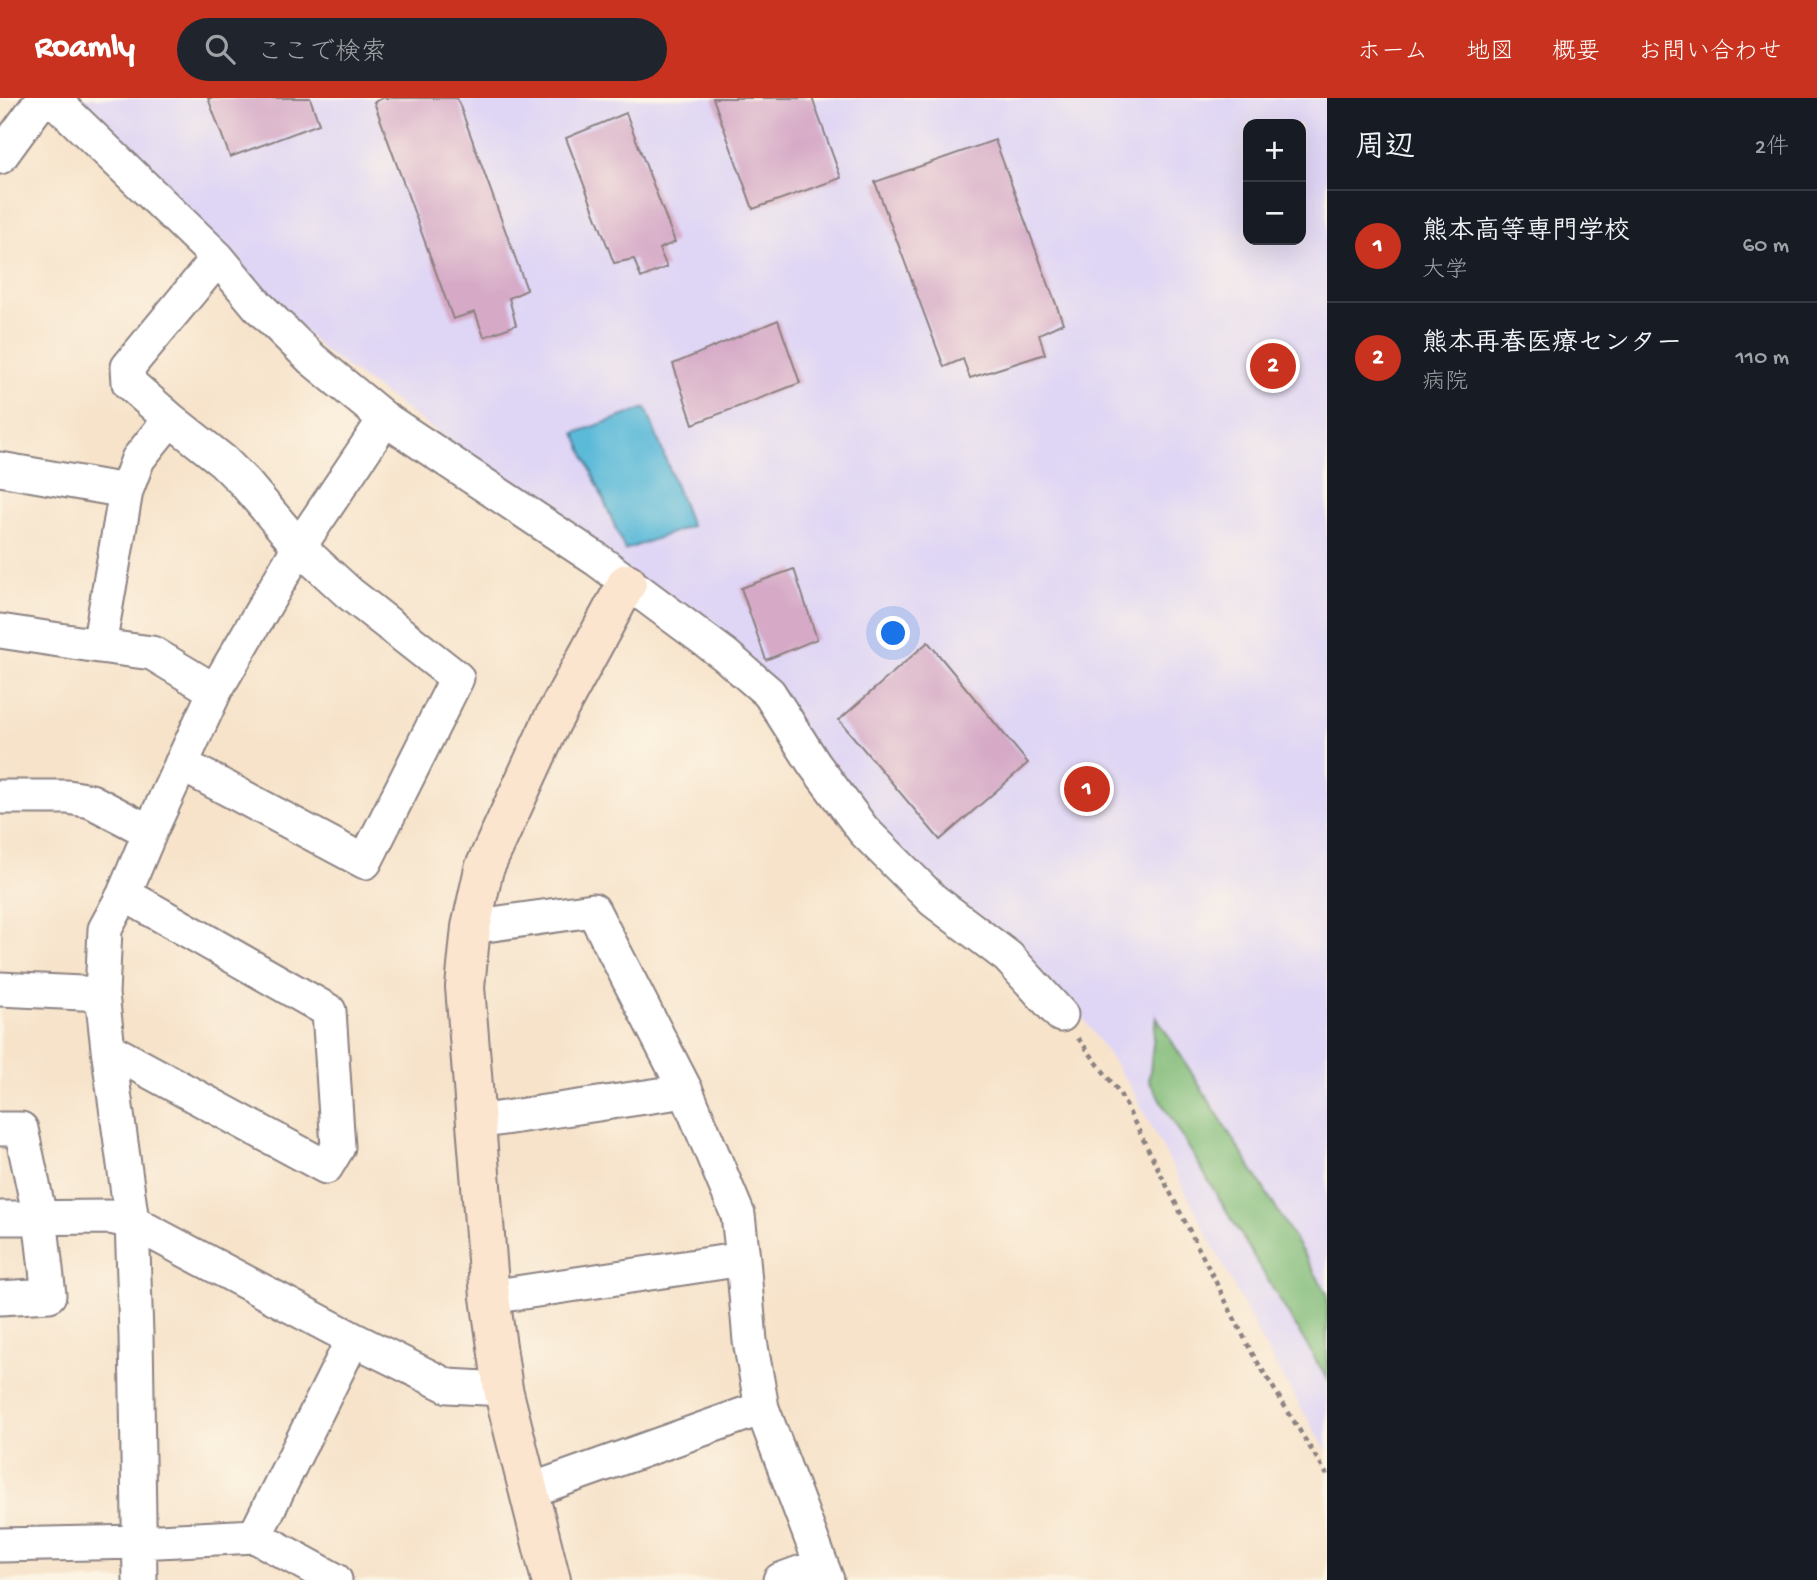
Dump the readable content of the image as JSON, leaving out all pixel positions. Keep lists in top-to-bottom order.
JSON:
{
  "page": {
    "header": "Roamly",
    "search": "ここで検索",
    "nav": [
      "ホーム",
      "地図",
      "概要",
      "お問い合わせ"
    ],
    "heading": ["周辺", "2件"],
    "map_buttons": ["+", "−"],
    "list": [
      {
        "mark": "1",
        "name": "熊本高等専門学校",
        "note": "大学",
        "value": "60 m"
      },
      {
        "mark": "2",
        "name": "熊本再春医療センター",
        "note": "病院",
        "value": "110 m"
      }
    ],
    "pins": ["2", "1"]
  }
}
